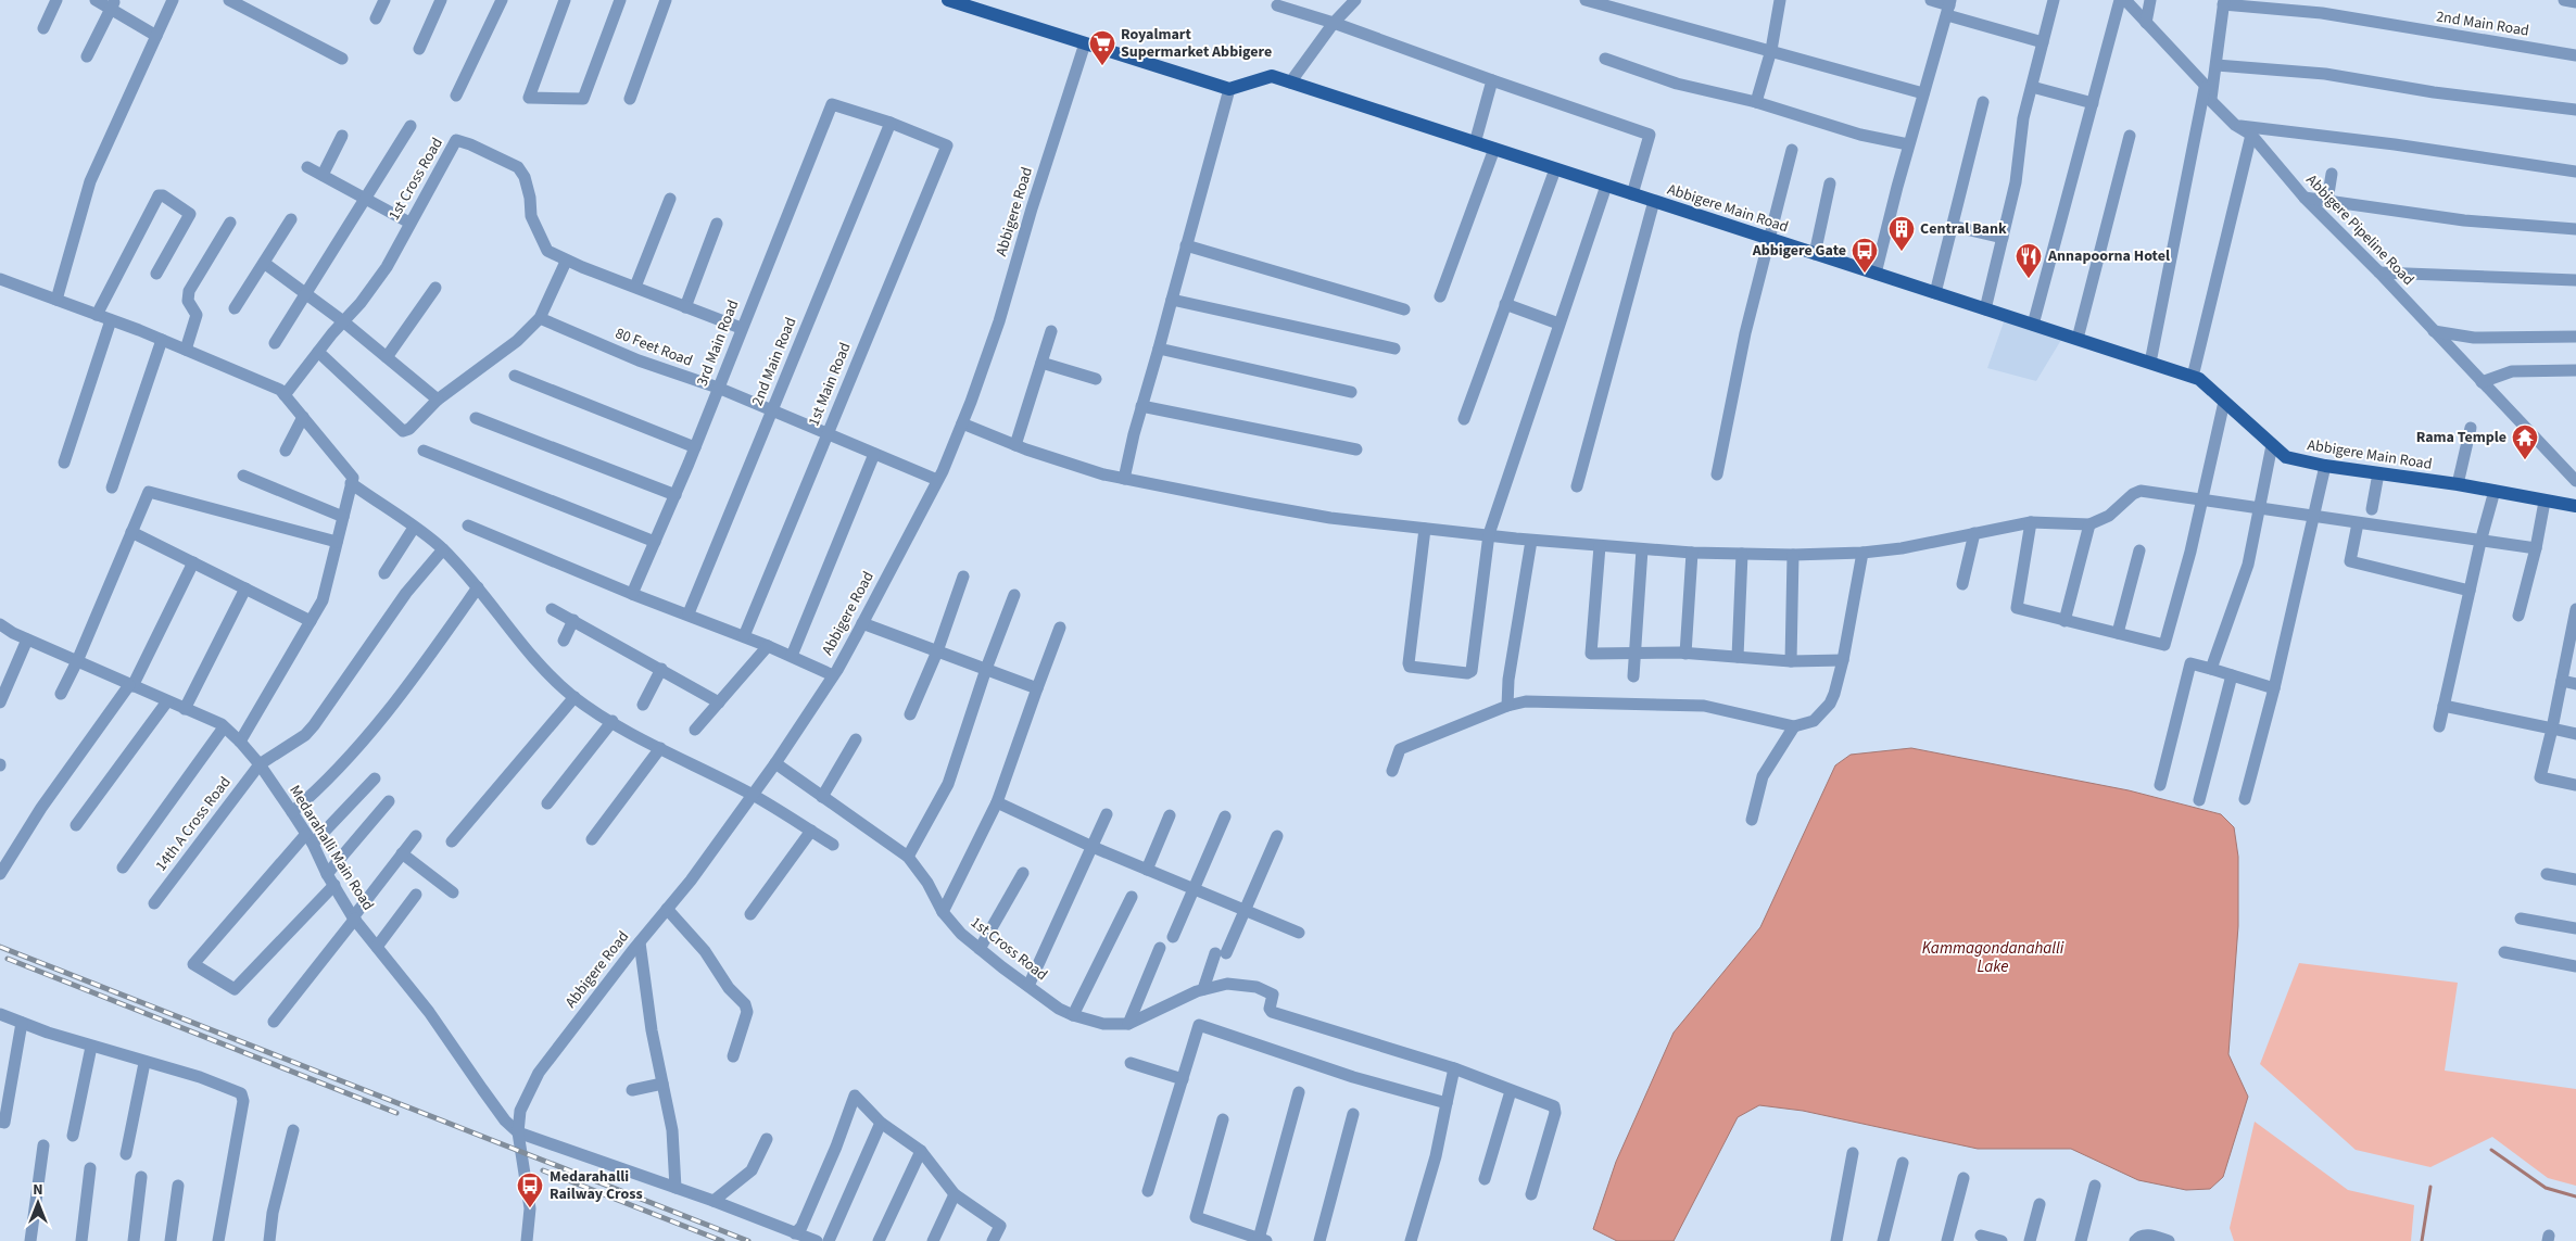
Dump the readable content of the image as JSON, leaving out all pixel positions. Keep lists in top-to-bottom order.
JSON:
{
  "streets": {
    "main road": ["Abbigere Main Road"],
    "street": [
      "2nd Main Road",
      "1st Cross Road",
      "Abbigere Road",
      "Abbigere Pipeline Road",
      "3rd Main Road",
      "80 Feet Road",
      "1st Main Road",
      "14th A Cross Road",
      "Medarahalli Main Road"
    ]
  },
  "crossings": [
    ["2nd Main Road", "3rd Main Road"],
    ["2nd Main Road", "80 Feet Road"],
    ["2nd Main Road", "1st Main Road"],
    ["1st Cross Road", "Abbigere Road"],
    ["1st Cross Road", "3rd Main Road"],
    ["Abbigere Road", "80 Feet Road"],
    ["Abbigere Road", "Medarahalli Main Road"],
    ["3rd Main Road", "80 Feet Road"],
    ["3rd Main Road", "1st Main Road"],
    ["80 Feet Road", "1st Main Road"],
    ["14th A Cross Road", "Medarahalli Main Road"]
  ],
  "water": ["Kammagondanahalli Lake"],
  "places": {
    "supermarket": ["Royalmart Supermarket Abbigere"],
    "building": ["Central Bank"],
    "bus stop": ["Abbigere Gate", "Medarahalli Railway Cross"],
    "restaurant": ["Annapoorna Hotel"],
    "temple": ["Rama Temple"]
  },
  "north": "top"
}
